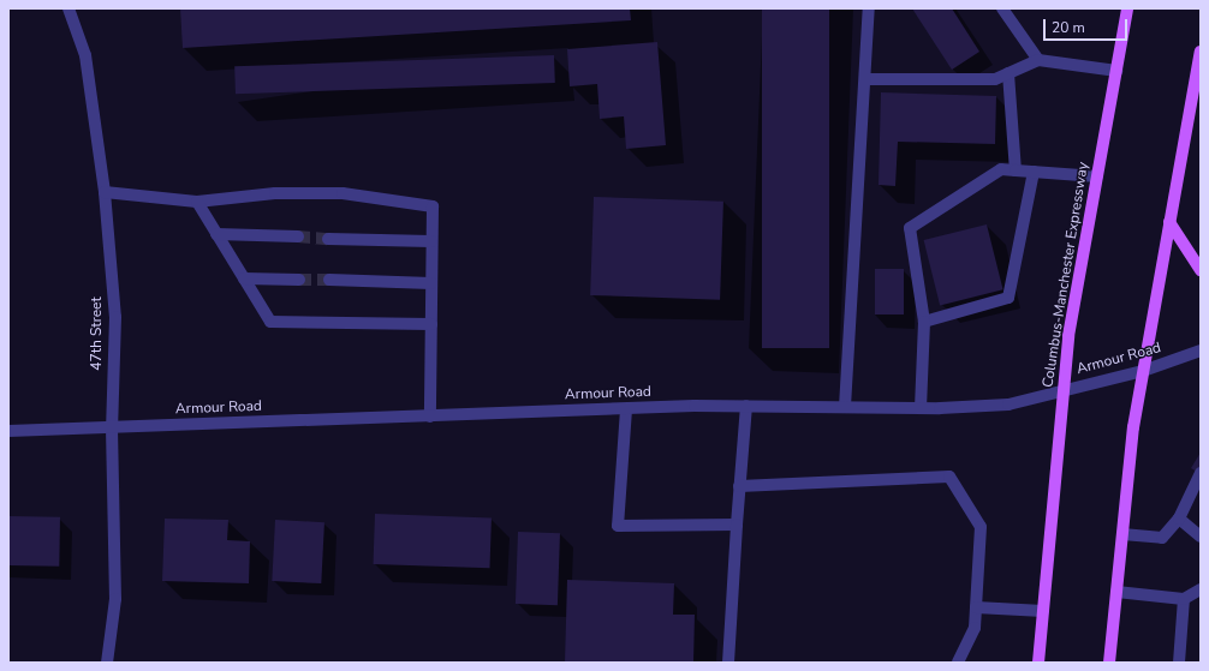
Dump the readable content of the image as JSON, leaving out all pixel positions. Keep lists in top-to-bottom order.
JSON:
{
  "streets": {
    "main road": ["Columbus-Manchester Expressway"],
    "street": ["47th Street", "Armour Road"]
  },
  "crossings": [
    ["Columbus-Manchester Expressway", "Armour Road"],
    ["47th Street", "Armour Road"]
  ],
  "scale_bar": "20 m"
}
